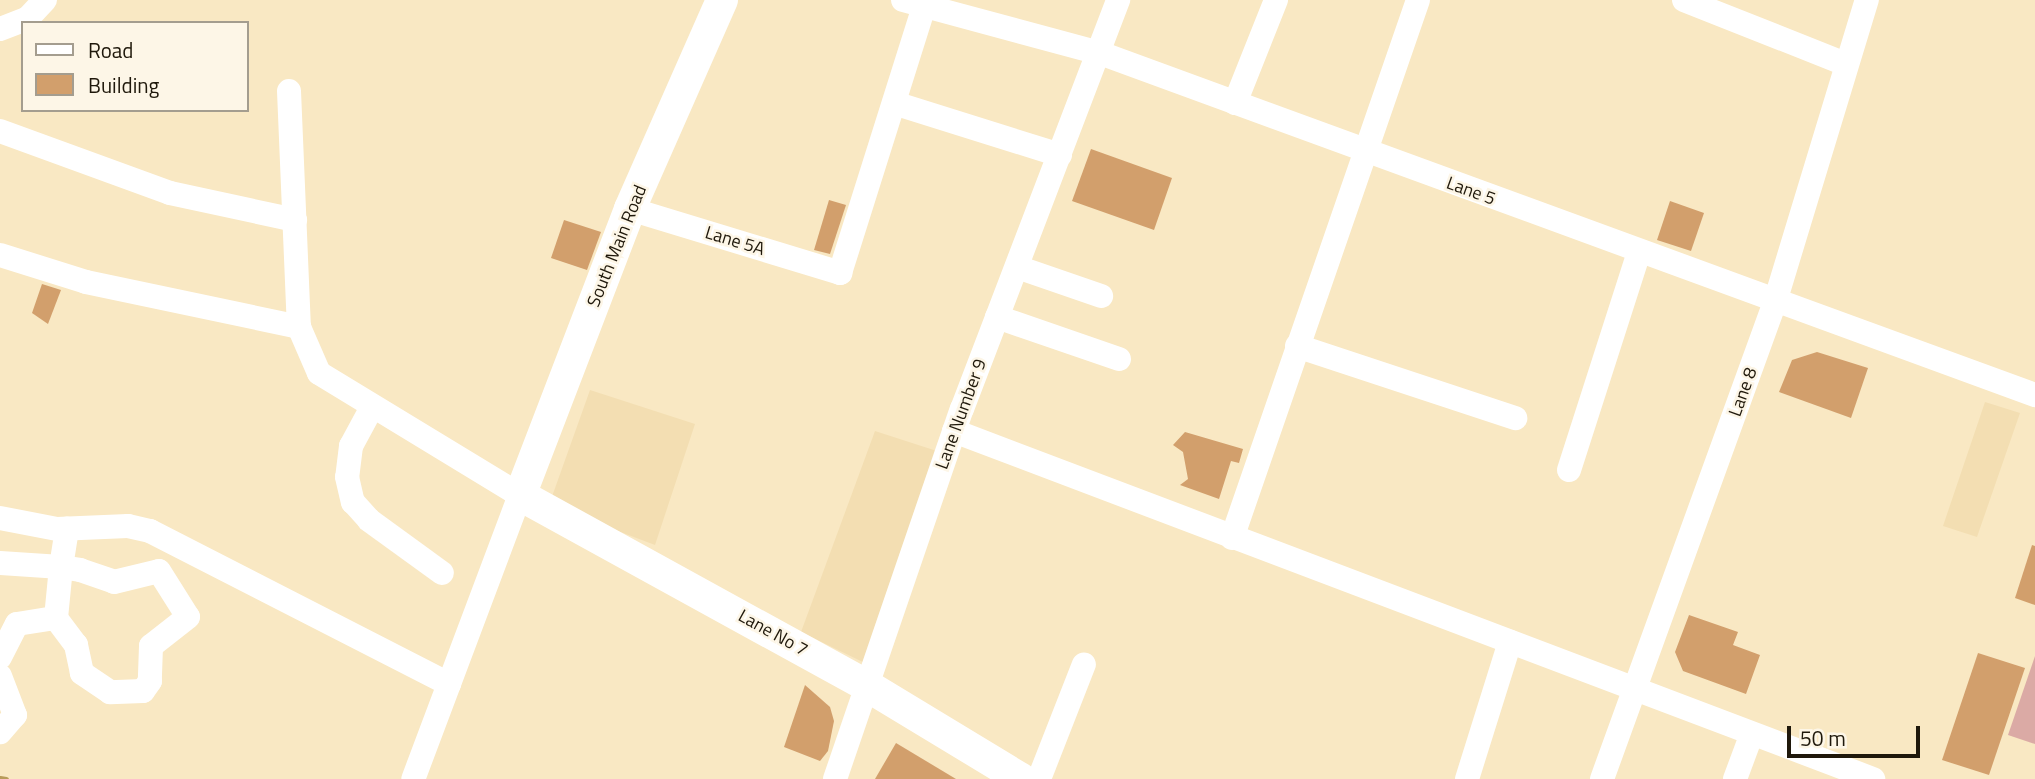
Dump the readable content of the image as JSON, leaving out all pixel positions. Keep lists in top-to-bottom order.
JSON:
{
  "streets": {
    "main road": ["South Main Road", "Lane No 7"],
    "street": [
      "Lane 5",
      "Lane 5A",
      "Lane 8",
      "Lane Number 9"
    ]
  },
  "crossings": [
    ["Lane 5", "Lane 8"],
    ["Lane 5", "Lane Number 9"],
    ["Lane 5A", "South Main Road"],
    ["South Main Road", "Lane No 7"],
    ["Lane Number 9", "Lane No 7"]
  ],
  "legend": ["Road", "Building"],
  "scale_bar": "50 m"
}
